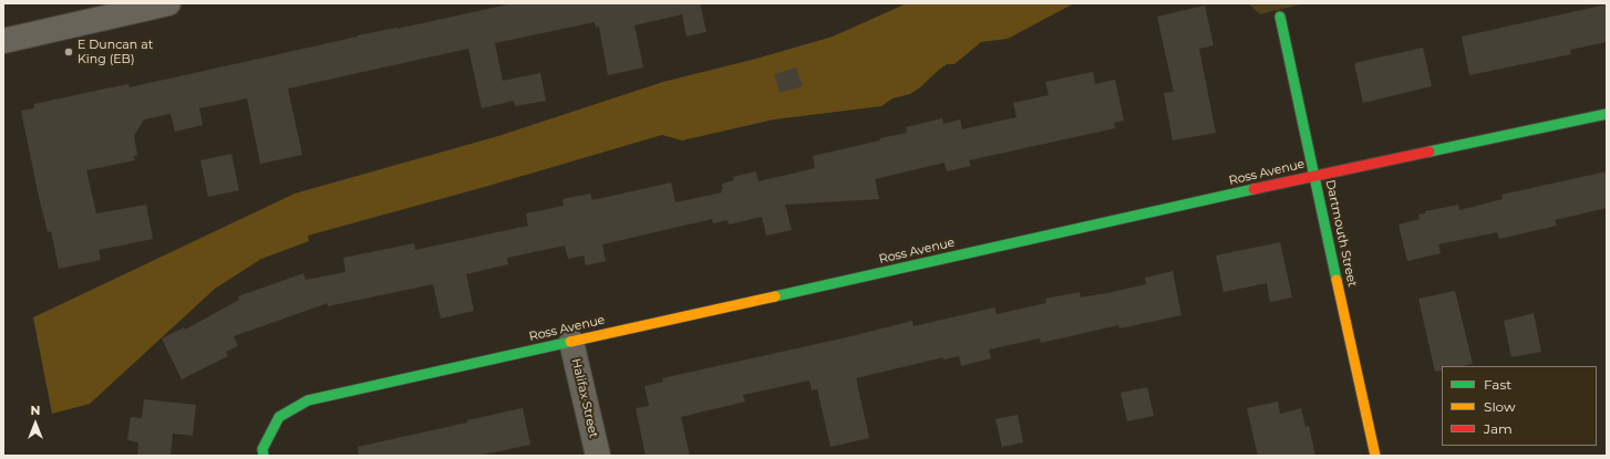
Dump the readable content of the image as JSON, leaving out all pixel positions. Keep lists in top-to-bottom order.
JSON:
{
  "streets": {
    "street": ["Ross Avenue", "Dartmouth Street", "Halifax Street"]
  },
  "crossings": [
    ["Ross Avenue", "Dartmouth Street"],
    ["Ross Avenue", "Halifax Street"]
  ],
  "places": ["E Duncan at King (EB)"],
  "legend": ["Fast", "Slow", "Jam"],
  "north": "top"
}
